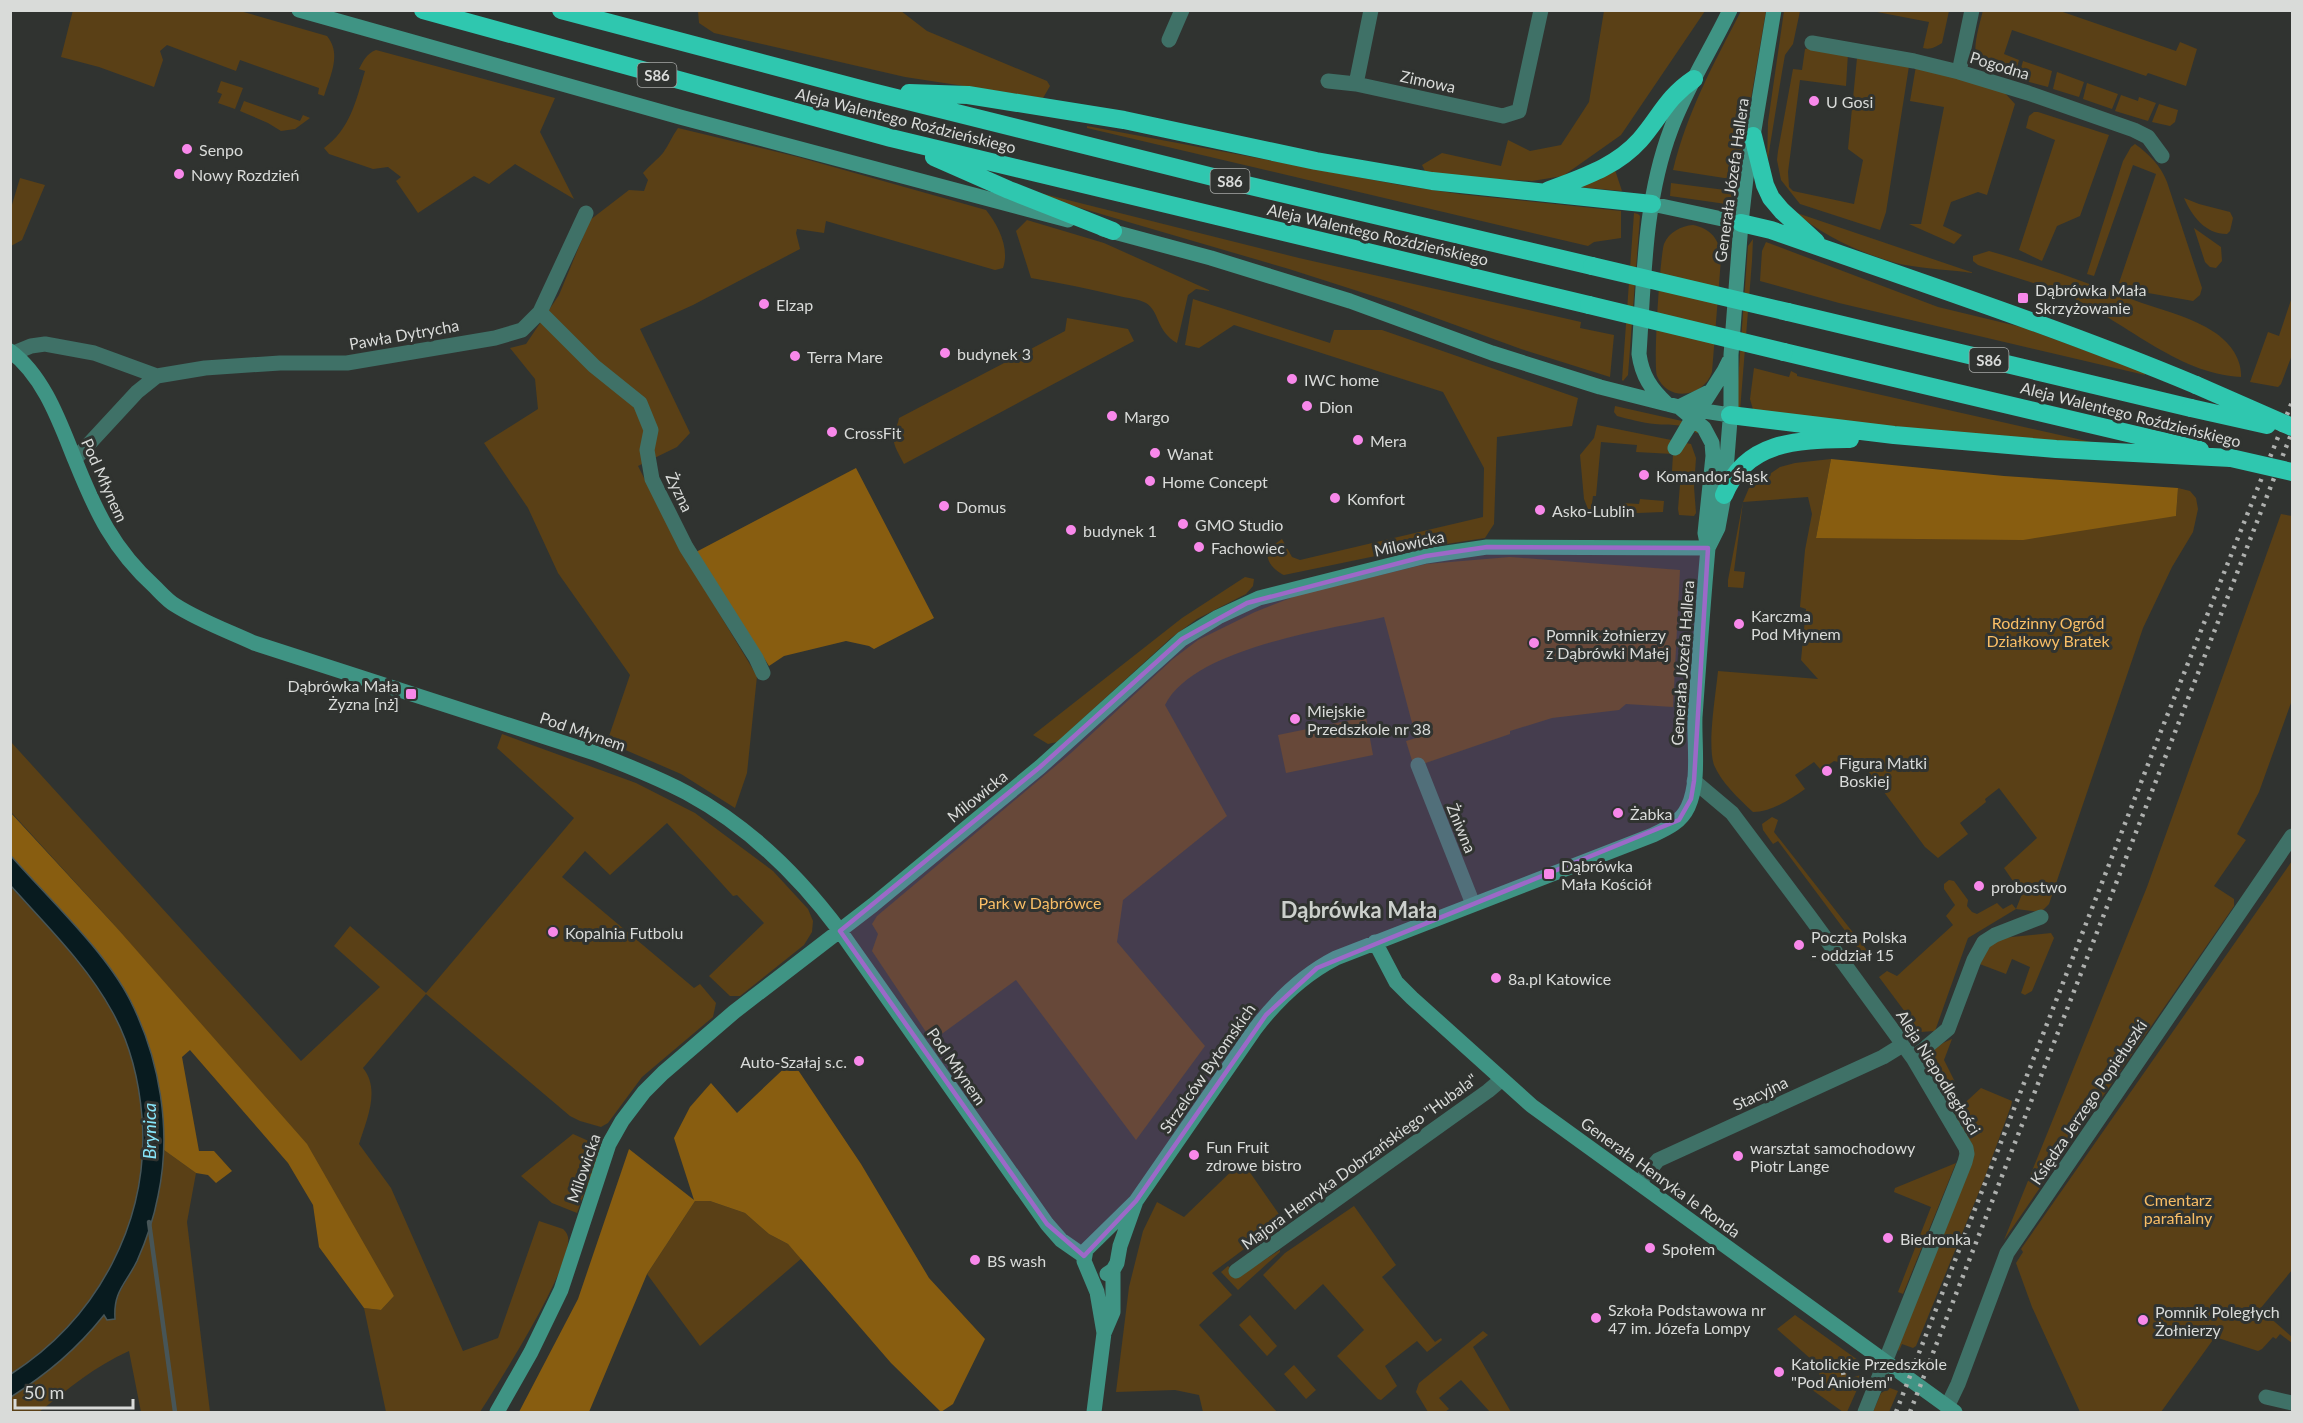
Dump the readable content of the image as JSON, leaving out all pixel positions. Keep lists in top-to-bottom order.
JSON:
{
  "streets": {
    "highway": ["S86", "Aleja Walentego Roździeńskiego"],
    "street": [
      "Pogodna",
      "Zimowa",
      "Generała Józefa Hallera",
      "Pawła Dytrycha",
      "Pod Młynem",
      "Żyzna",
      "Milowicka",
      "Żniwna",
      "Strzelców Bytomskich",
      "Aleja Niepodległości",
      "Stacyjna",
      "Księdza Jerzego Popiełuszki",
      "Majora Henryka Dobrzańskiego \"Hubala\"",
      "Generała Henryka le Ronda"
    ]
  },
  "crossings": [
    ["Generała Józefa Hallera", "Milowicka"],
    ["Generała Józefa Hallera", "Strzelców Bytomskich"],
    ["Generała Józefa Hallera", "Aleja Niepodległości"],
    ["Pawła Dytrycha", "Pod Młynem"],
    ["Pawła Dytrycha", "Żyzna"],
    ["Pod Młynem", "Milowicka"],
    ["Żniwna", "Strzelców Bytomskich"],
    ["Strzelców Bytomskich", "Aleja Niepodległości"],
    ["Strzelców Bytomskich", "Generała Henryka le Ronda"],
    ["Aleja Niepodległości", "Stacyjna"],
    ["Aleja Niepodległości", "Generała Henryka le Ronda"],
    ["Stacyjna", "Generała Henryka le Ronda"],
    ["Księdza Jerzego Popiełuszki", "Generała Henryka le Ronda"],
    ["Majora Henryka Dobrzańskiego \"Hubala\"", "Generała Henryka le Ronda"]
  ],
  "districts": ["Dąbrówka Mała"],
  "water": ["Brynica"],
  "parks": ["Rodzinny Ogród Działkowy Bratek", "Park w Dąbrówce", "Cmentarz parafialny"],
  "places": {
    "other": [
      "U Gosi",
      "Senpo",
      "Nowy Rozdzień",
      "Elzap",
      "budynek 3",
      "Terra Mare",
      "IWC home",
      "Dion",
      "Margo",
      "CrossFit",
      "Mera",
      "Wanat",
      "Komandor Śląsk",
      "Home Concept",
      "Komfort",
      "Domus",
      "Asko-Lublin",
      "GMO Studio",
      "budynek 1",
      "Fachowiec",
      "Karczma Pod Młynem",
      "Pomnik żołnierzy z Dąbrówki Małej",
      "Miejskie Przedszkole nr 38",
      "Figura Matki Boskiej",
      "Żabka",
      "probostwo",
      "Kopalnia Futbolu",
      "Poczta Polska - oddział 15",
      "8a.pl Katowice",
      "Auto-Szałaj s.c.",
      "Fun Fruit zdrowe bistro",
      "warsztat samochodowy Piotr Lange",
      "Biedronka",
      "Społem",
      "BS wash",
      "Szkoła Podstawowa nr 47 im. Józefa Lompy",
      "Pomnik Poległych Żołnierzy",
      "Katolickie Przedszkole \"Pod Aniołem\""
    ],
    "transit": ["Dąbrówka Mała Skrzyżowanie", "Dąbrówka Mała Żyzna [nż]", "Dąbrówka Mała Kościół"]
  },
  "scale_bar": "50 m"
}
